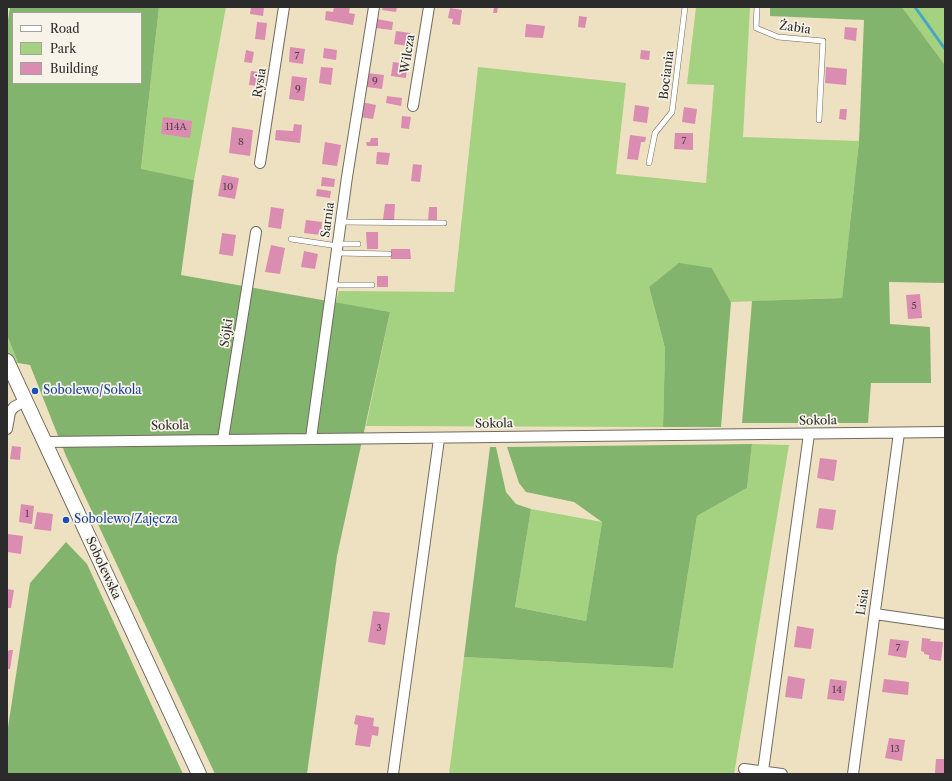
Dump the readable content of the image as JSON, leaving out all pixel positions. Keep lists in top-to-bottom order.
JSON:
{
  "streets": {
    "street": [
      "Wilcza",
      "Rysia",
      "Sarnia",
      "Sójki",
      "Sokola",
      "Sobolewska",
      "Lisia"
    ],
    "lane": ["Żabia", "Bociania"]
  },
  "crossings": [
    ["Sarnia", "Sokola"],
    ["Sójki", "Sokola"],
    ["Sokola", "Sobolewska"],
    ["Sokola", "Lisia"]
  ],
  "places": ["Sobolewo/Sokola", "Sobolewo/Zajęcza"],
  "house_numbers": [
    "7",
    "9",
    "9",
    "114А",
    "7",
    "8",
    "10",
    "5",
    "1",
    "3",
    "7",
    "14",
    "13"
  ],
  "legend": ["Road", "Park", "Building"]
}
